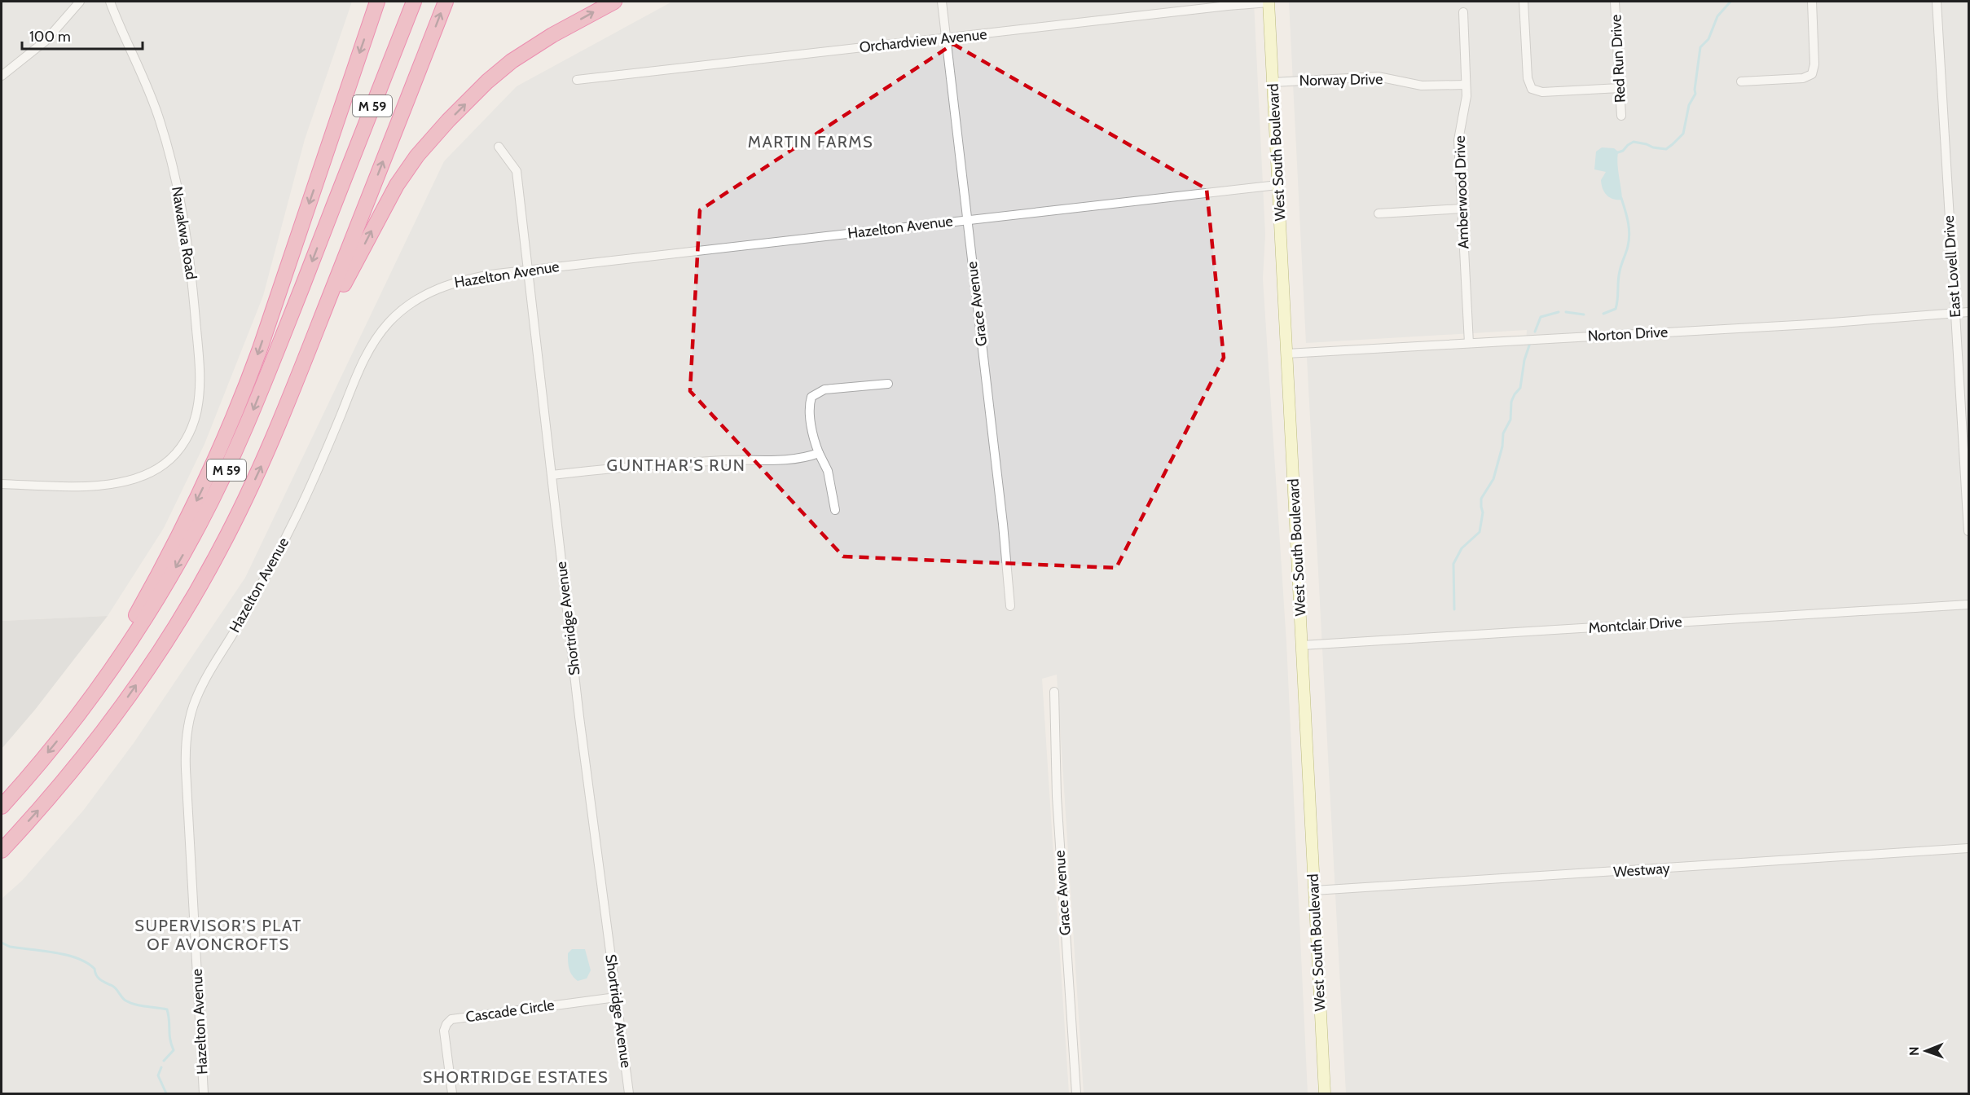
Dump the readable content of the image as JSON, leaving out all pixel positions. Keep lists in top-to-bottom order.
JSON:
{
  "streets": {
    "highway": ["M 59"],
    "street": [
      "Orchardview Avenue",
      "Red Run Drive",
      "Norway Drive",
      "West South Boulevard",
      "Amberwood Drive",
      "Hazelton Avenue",
      "Nawakwa Road",
      "East Lovell Drive",
      "Grace Avenue",
      "Norton Drive",
      "Shortridge Avenue",
      "Montclair Drive",
      "Westway",
      "Cascade Circle"
    ]
  },
  "crossings": [
    ["Orchardview Avenue", "West South Boulevard"],
    ["Orchardview Avenue", "Grace Avenue"],
    ["Norway Drive", "West South Boulevard"],
    ["Norway Drive", "Amberwood Drive"],
    ["West South Boulevard", "Hazelton Avenue"],
    ["West South Boulevard", "Norton Drive"],
    ["West South Boulevard", "Montclair Drive"],
    ["West South Boulevard", "Westway"],
    ["Amberwood Drive", "Norton Drive"],
    ["Hazelton Avenue", "Grace Avenue"],
    ["Hazelton Avenue", "Shortridge Avenue"],
    ["East Lovell Drive", "Norton Drive"],
    ["Shortridge Avenue", "Cascade Circle"]
  ],
  "districts": [
    "MARTIN FARMS",
    "GUNTHAR'S RUN",
    "SUPERVISOR'S PLAT OF AVONCROFTS",
    "SHORTRIDGE ESTATES"
  ],
  "scale_bar": "100 m",
  "north": "left"
}
